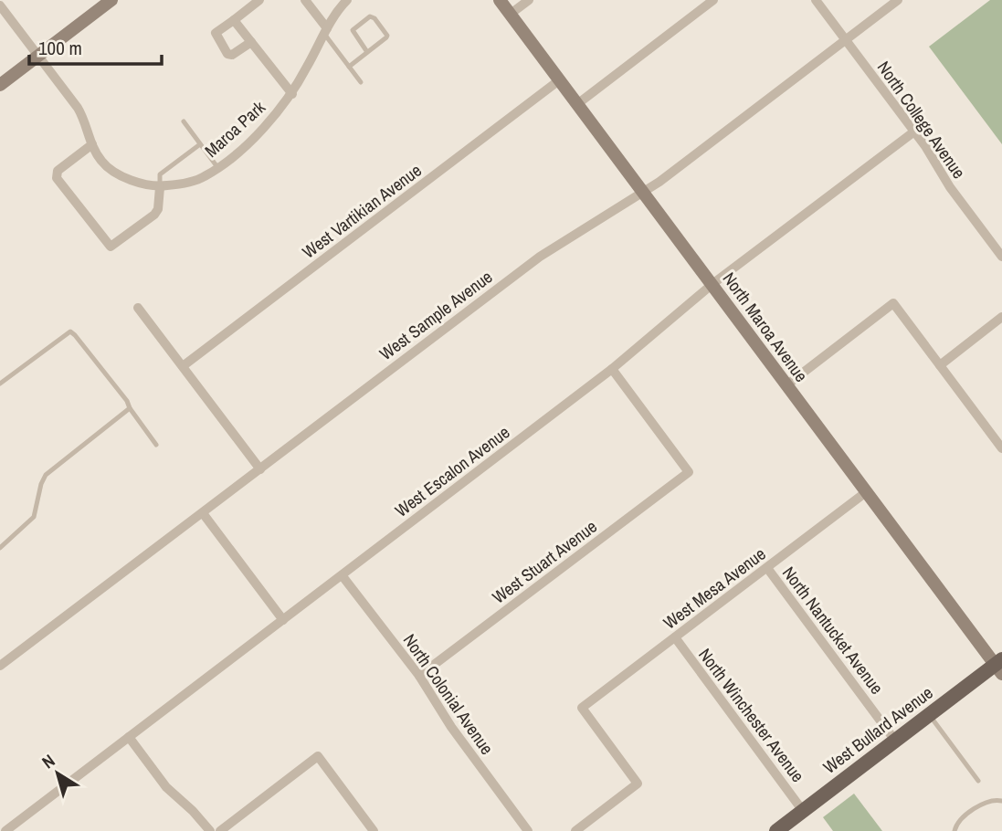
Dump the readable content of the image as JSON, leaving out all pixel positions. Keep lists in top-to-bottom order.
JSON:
{
  "streets": {
    "main road": ["North Maroa Avenue", "West Bullard Avenue"],
    "street": [
      "North College Avenue",
      "Maroa Park",
      "West Vartikian Avenue",
      "West Sample Avenue",
      "West Escalon Avenue",
      "West Stuart Avenue",
      "West Mesa Avenue",
      "North Nantucket Avenue",
      "North Colonial Avenue",
      "North Winchester Avenue"
    ]
  },
  "crossings": [
    ["North College Avenue", "West Sample Avenue"],
    ["North College Avenue", "West Escalon Avenue"],
    ["West Vartikian Avenue", "North Maroa Avenue"],
    ["West Sample Avenue", "North Maroa Avenue"],
    ["North Maroa Avenue", "West Escalon Avenue"],
    ["North Maroa Avenue", "West Mesa Avenue"],
    ["North Maroa Avenue", "West Bullard Avenue"],
    ["West Escalon Avenue", "West Stuart Avenue"],
    ["West Escalon Avenue", "North Colonial Avenue"],
    ["West Stuart Avenue", "North Colonial Avenue"],
    ["West Mesa Avenue", "North Nantucket Avenue"],
    ["West Mesa Avenue", "North Winchester Avenue"],
    ["North Nantucket Avenue", "West Bullard Avenue"],
    ["North Winchester Avenue", "West Bullard Avenue"]
  ],
  "scale_bar": "100 m",
  "north": "top left"
}
